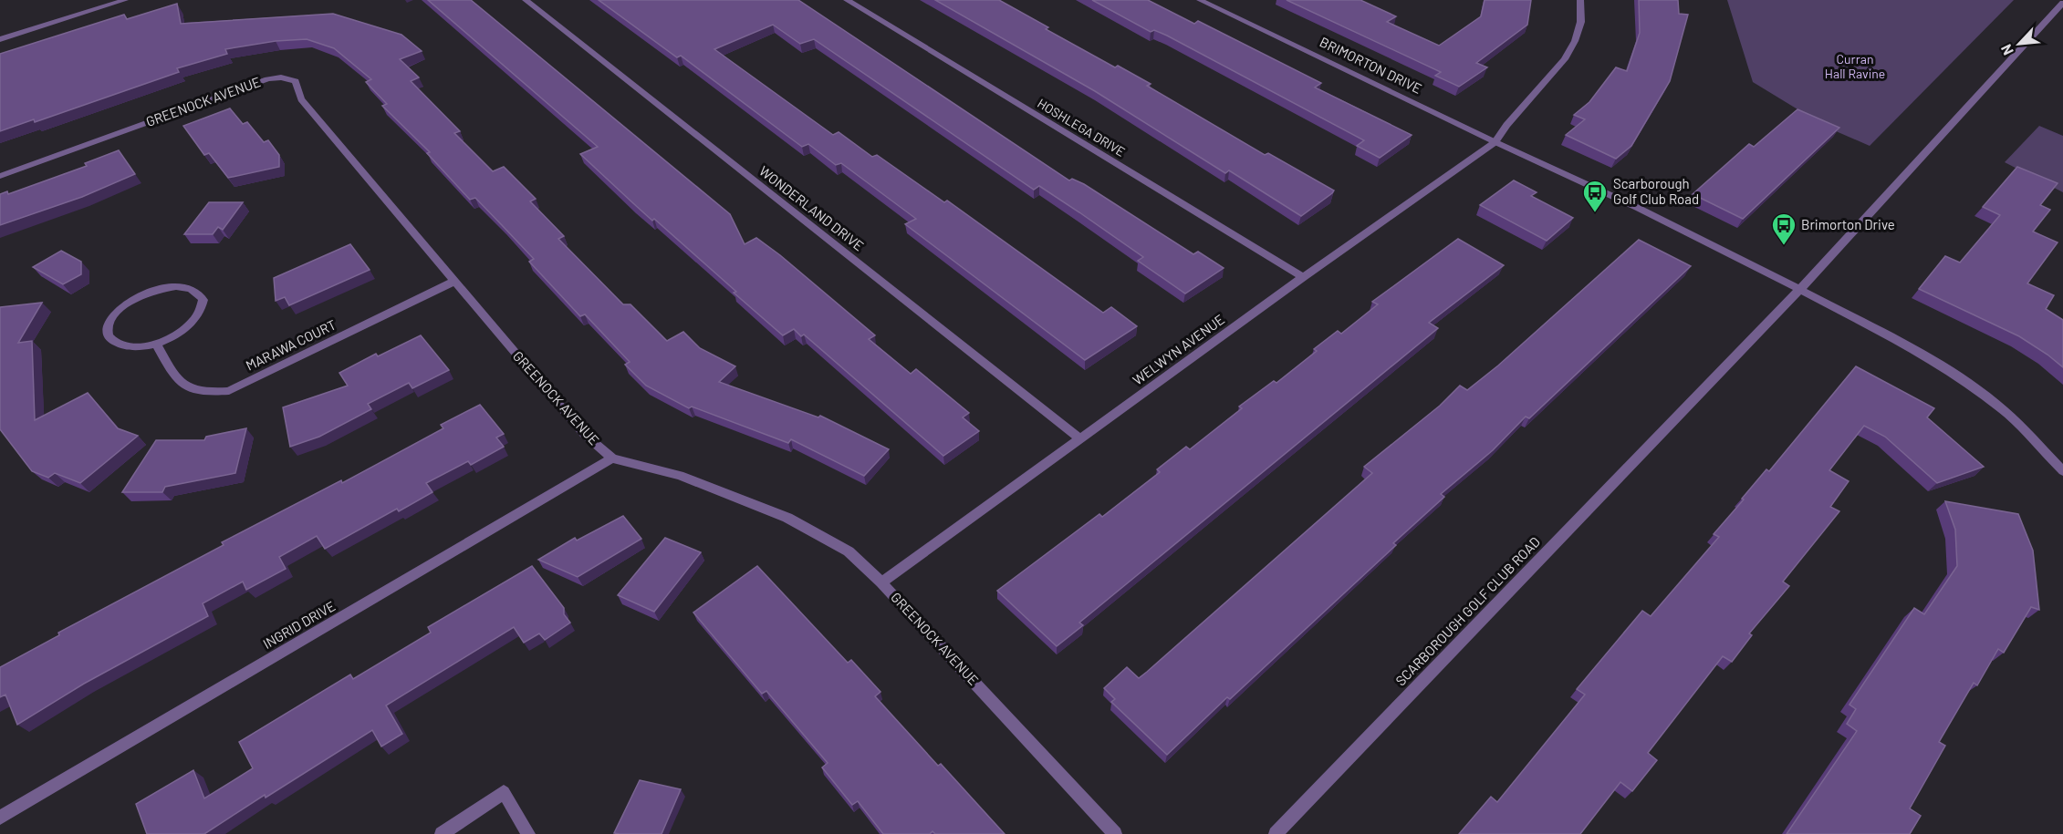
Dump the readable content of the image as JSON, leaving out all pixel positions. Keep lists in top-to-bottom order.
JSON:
{
  "streets": {
    "street": [
      "BRIMORTON DRIVE",
      "GREENOCK AVENUE",
      "HOSHLEGA DRIVE",
      "WONDERLAND DRIVE",
      "MARAWA COURT",
      "WELWYN AVENUE",
      "SCARBOROUGH GOLF CLUB ROAD",
      "INGRID DRIVE"
    ]
  },
  "crossings": [
    ["BRIMORTON DRIVE", "WELWYN AVENUE"],
    ["BRIMORTON DRIVE", "SCARBOROUGH GOLF CLUB ROAD"],
    ["GREENOCK AVENUE", "MARAWA COURT"],
    ["GREENOCK AVENUE", "WELWYN AVENUE"],
    ["GREENOCK AVENUE", "INGRID DRIVE"],
    ["HOSHLEGA DRIVE", "WELWYN AVENUE"],
    ["WONDERLAND DRIVE", "WELWYN AVENUE"]
  ],
  "parks": ["Curran Hall Ravine"],
  "places": {
    "bus stop": ["Scarborough Golf Club Road", "Brimorton Drive"]
  },
  "north": "bottom left"
}
